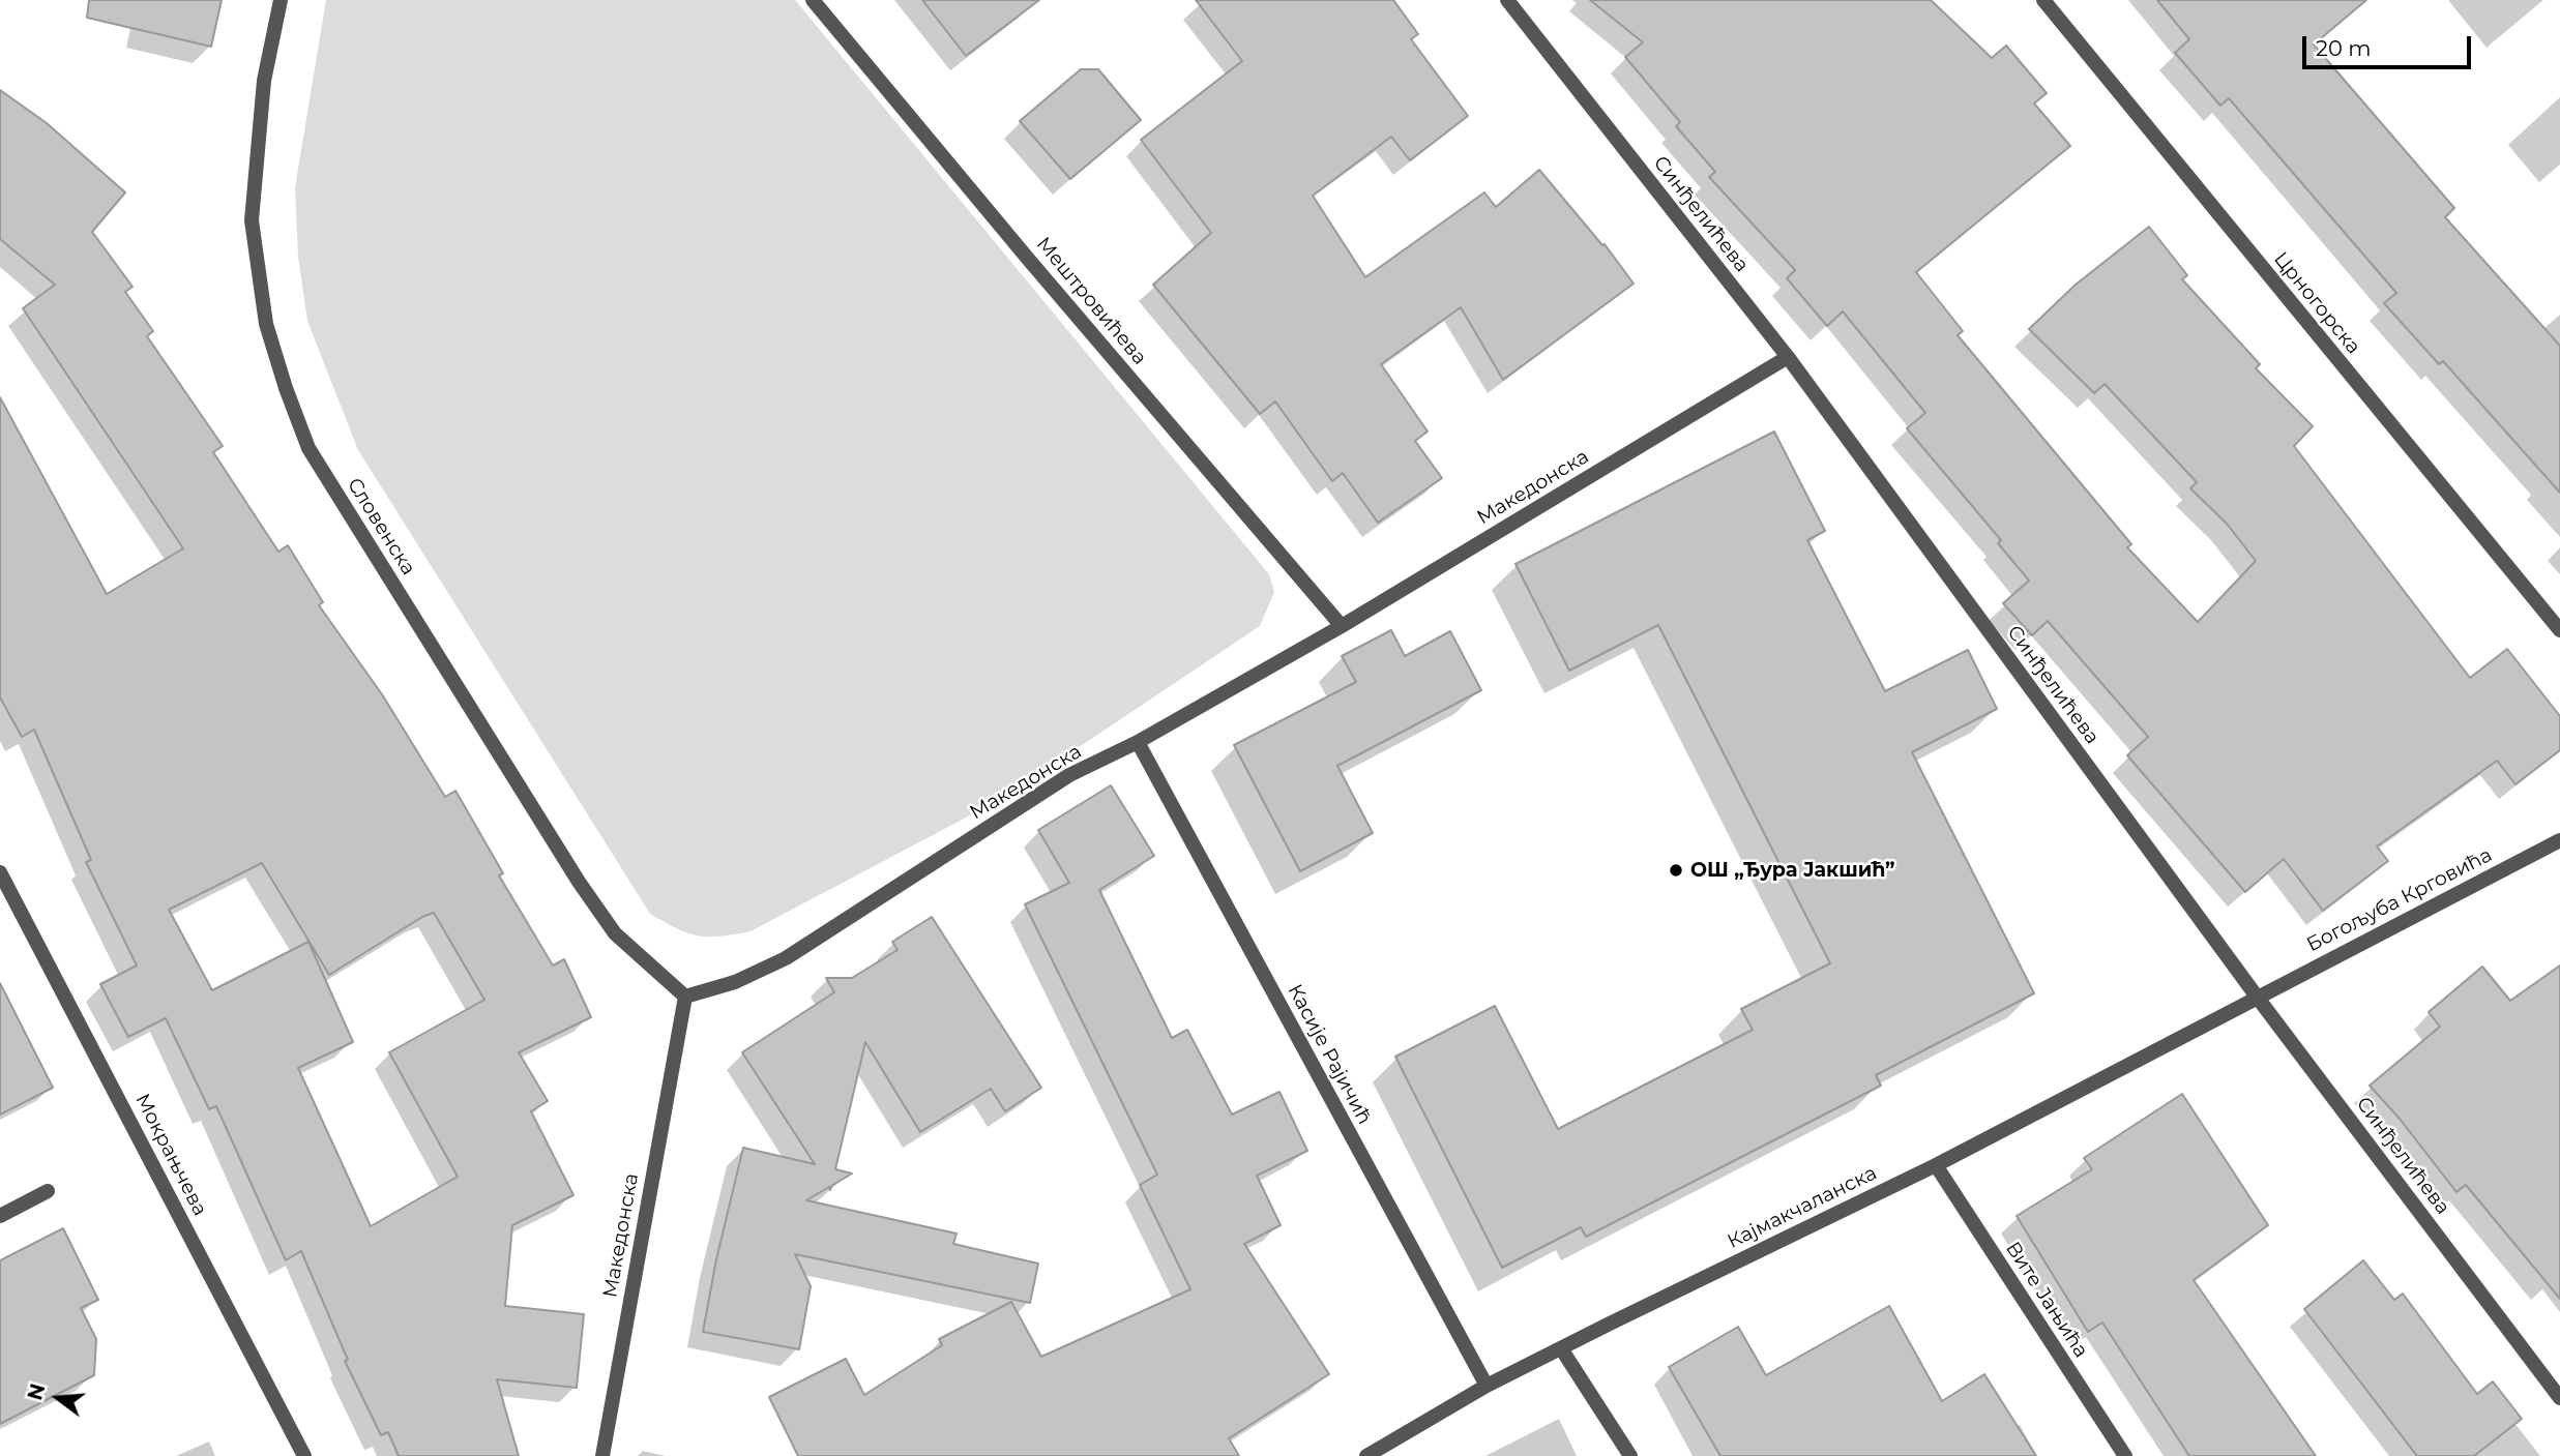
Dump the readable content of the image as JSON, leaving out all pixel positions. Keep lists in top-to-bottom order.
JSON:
{
  "streets": {
    "street": [
      "Синђелићева",
      "Мештровићева",
      "Црногорска",
      "Македонска",
      "Словенска",
      "Богољуба Крговића",
      "Касије Рајичић",
      "Мокрањчева",
      "Кајмакчаланска",
      "Вите Јањића"
    ]
  },
  "crossings": [
    ["Синђелићева", "Македонска"],
    ["Синђелићева", "Богољуба Крговића"],
    ["Синђелићева", "Кајмакчаланска"],
    ["Мештровићева", "Македонска"],
    ["Македонска", "Словенска"],
    ["Македонска", "Касије Рајичић"],
    ["Богољуба Крговића", "Кајмакчаланска"],
    ["Касије Рајичић", "Кајмакчаланска"],
    ["Кајмакчаланска", "Вите Јањића"]
  ],
  "places": ["ОШ „Ђура Јакшић”"],
  "scale_bar": "20 m",
  "north": "left"
}
